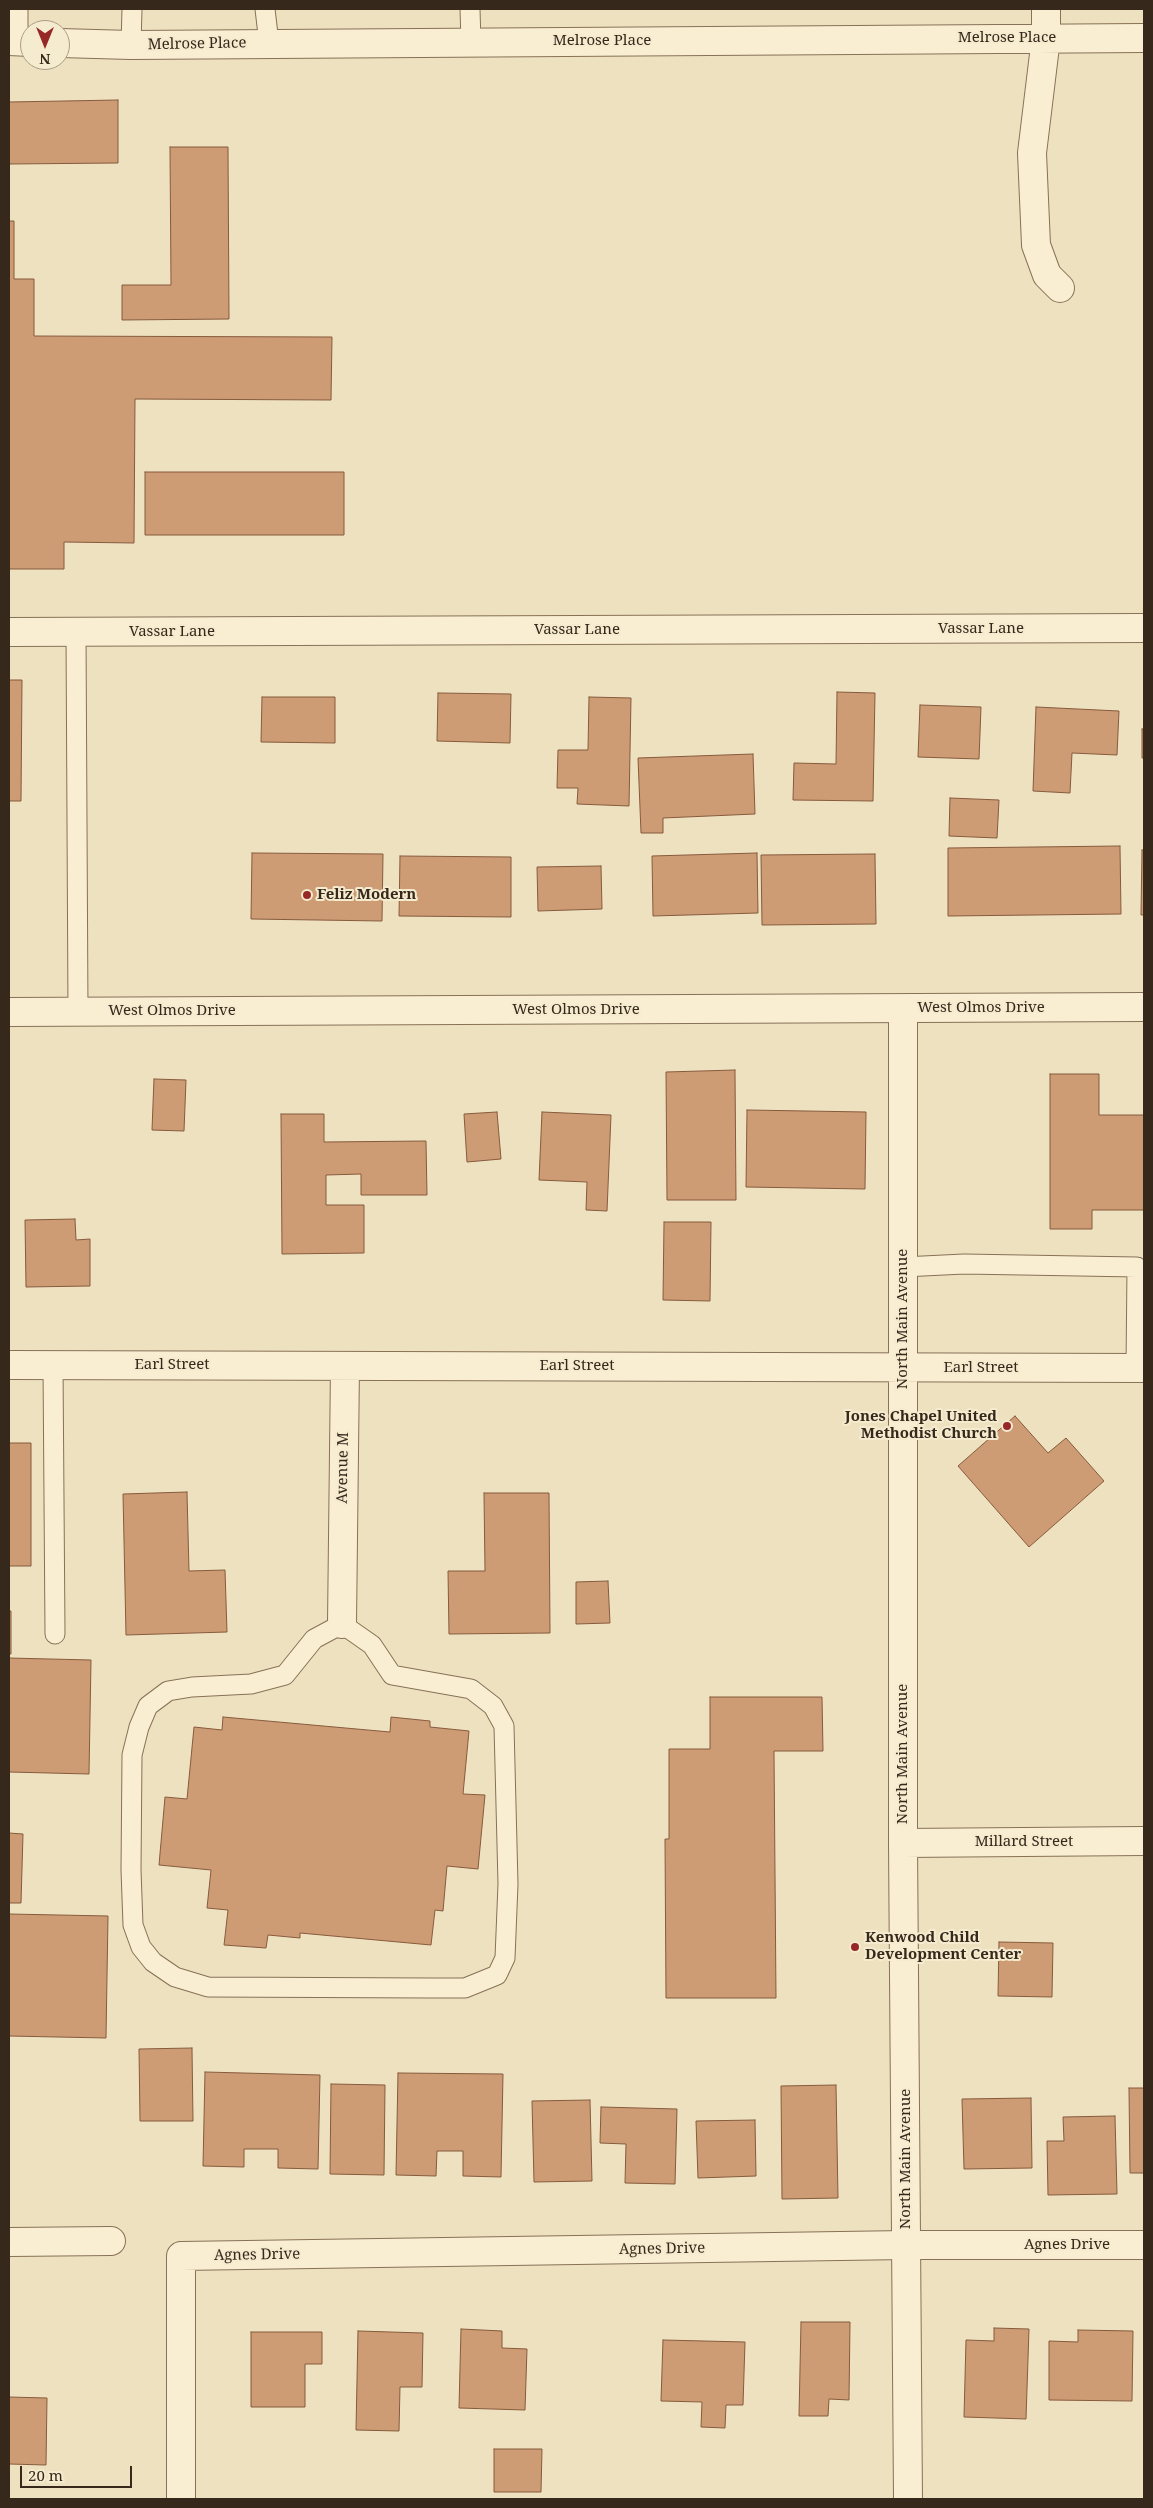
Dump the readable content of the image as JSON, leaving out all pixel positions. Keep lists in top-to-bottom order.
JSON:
{
  "streets": {
    "street": [
      "Melrose Place",
      "Vassar Lane",
      "West Olmos Drive",
      "North Main Avenue",
      "Earl Street",
      "Avenue M",
      "Millard Street",
      "Agnes Drive"
    ]
  },
  "crossings": [
    ["West Olmos Drive", "North Main Avenue"],
    ["North Main Avenue", "Earl Street"],
    ["North Main Avenue", "Millard Street"],
    ["North Main Avenue", "Agnes Drive"],
    ["Earl Street", "Avenue M"]
  ],
  "places": ["Feliz Modern", "Jones Chapel United Methodist Church", "Kenwood Child Development Center"],
  "scale_bar": "20 m",
  "north": "bottom"
}
